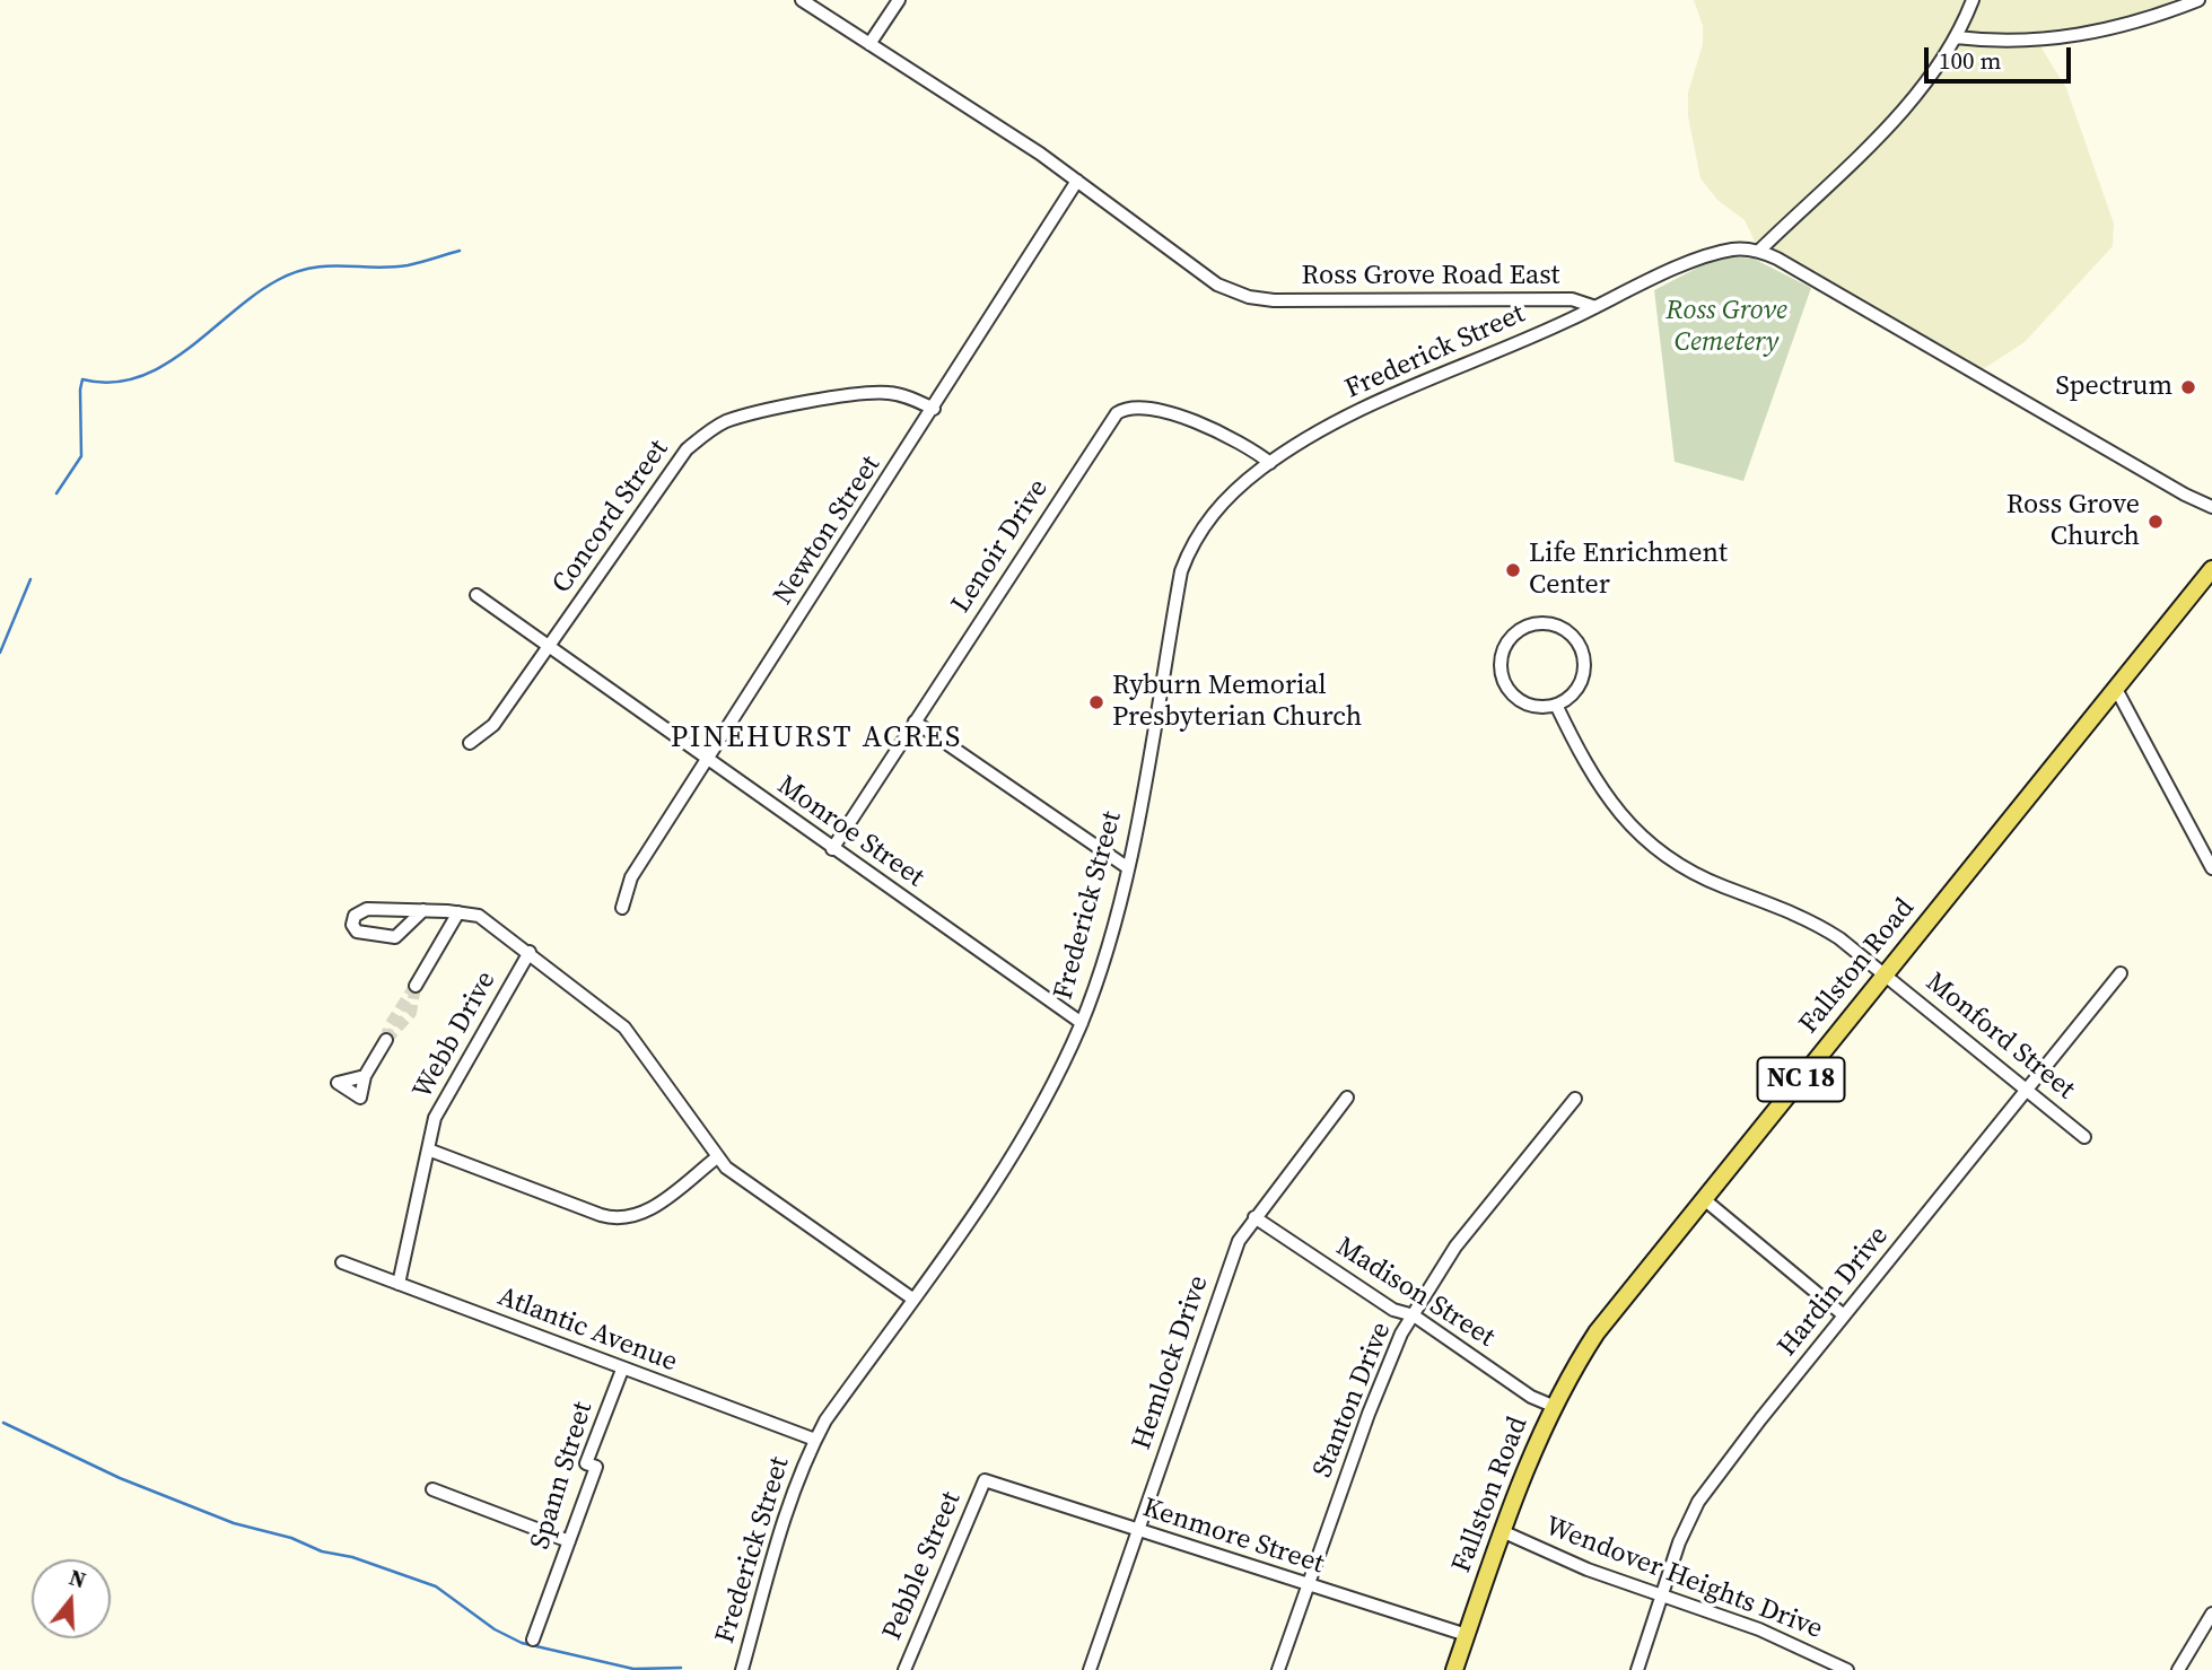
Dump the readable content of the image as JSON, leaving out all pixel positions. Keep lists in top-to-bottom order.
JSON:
{
  "streets": {
    "main road": ["Fallston Road", "NC 18"],
    "street": [
      "Ross Grove Road East",
      "Frederick Street",
      "Concord Street",
      "Newton Street",
      "Lenoir Drive",
      "Monroe Street",
      "Webb Drive",
      "Monford Street",
      "Hardin Drive",
      "Madison Street",
      "Atlantic Avenue",
      "Hemlock Drive",
      "Stanton Drive",
      "Spann Street",
      "Kenmore Street",
      "Pebble Street",
      "Wendover Heights Drive"
    ]
  },
  "crossings": [
    ["Ross Grove Road East", "Frederick Street"],
    ["Ross Grove Road East", "Newton Street"],
    ["Frederick Street", "Lenoir Drive"],
    ["Frederick Street", "Monroe Street"],
    ["Frederick Street", "Atlantic Avenue"],
    ["Concord Street", "Newton Street"],
    ["Concord Street", "Monroe Street"],
    ["Newton Street", "Monroe Street"],
    ["Lenoir Drive", "Monroe Street"],
    ["Fallston Road", "Monford Street"],
    ["Fallston Road", "Madison Street"],
    ["Fallston Road", "Kenmore Street"],
    ["Fallston Road", "Wendover Heights Drive"],
    ["Webb Drive", "Atlantic Avenue"],
    ["Monford Street", "Hardin Drive"],
    ["Hardin Drive", "Wendover Heights Drive"],
    ["Madison Street", "Hemlock Drive"],
    ["Madison Street", "Stanton Drive"],
    ["Atlantic Avenue", "Spann Street"],
    ["Hemlock Drive", "Kenmore Street"],
    ["Stanton Drive", "Kenmore Street"],
    ["Kenmore Street", "Pebble Street"]
  ],
  "districts": ["PINEHURST ACRES"],
  "parks": ["Ross Grove Cemetery"],
  "places": [
    "Spectrum",
    "Ross Grove Church",
    "Life Enrichment Center",
    "Ryburn Memorial Presbyterian Church"
  ],
  "scale_bar": "100 m",
  "north": "top"
}
